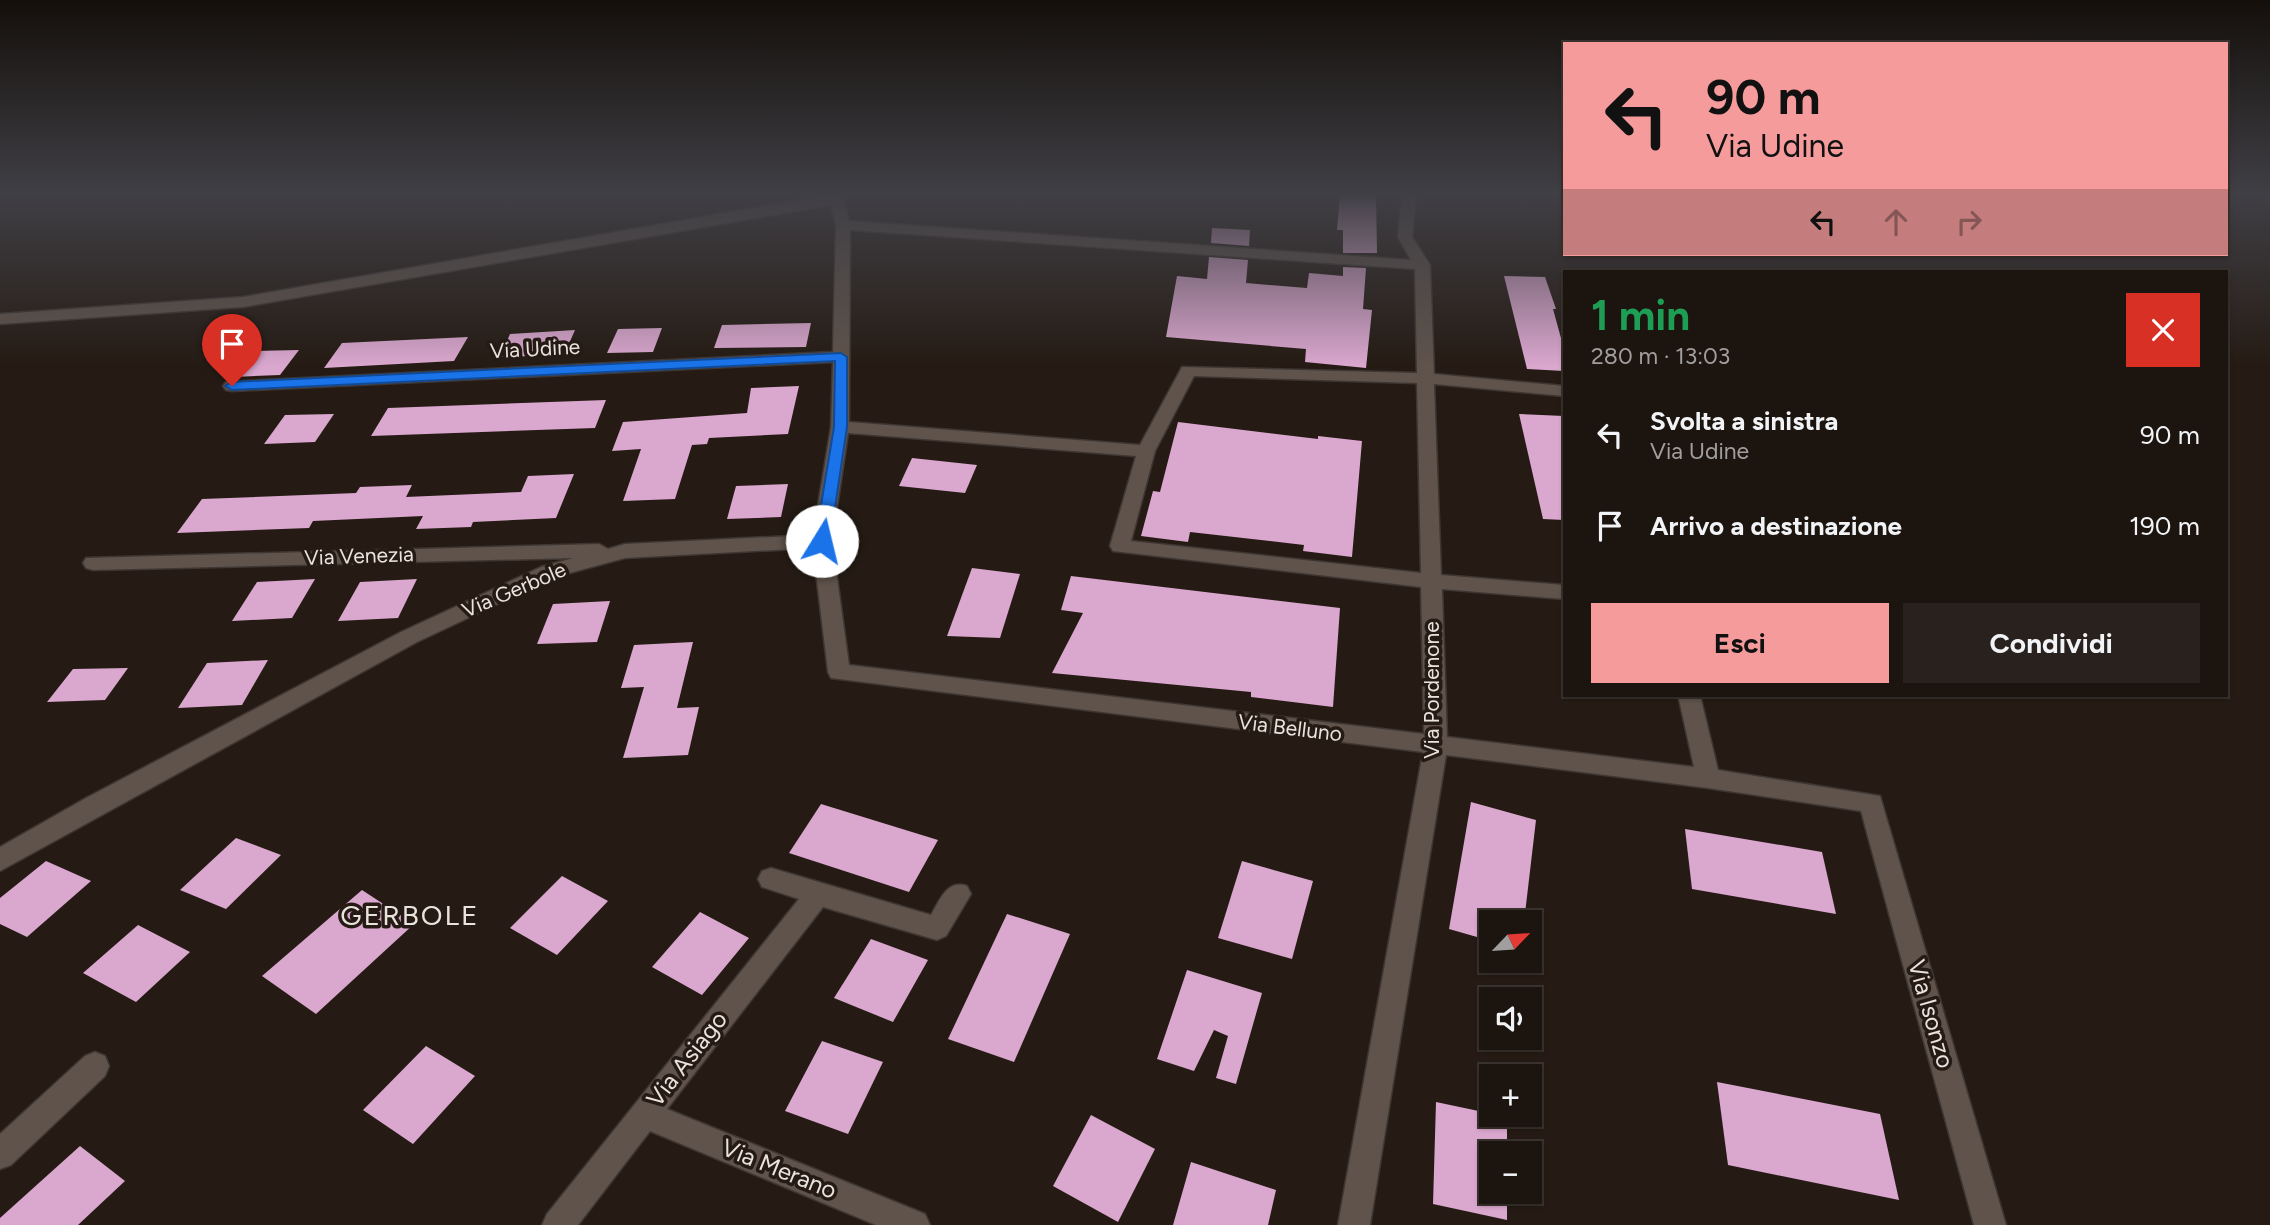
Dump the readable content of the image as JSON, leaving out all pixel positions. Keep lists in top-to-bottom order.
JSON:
{
  "streets": {
    "street": [
      "Via Udine",
      "Via Venezia",
      "Via Gerbole",
      "Via Pordenone",
      "Via Belluno",
      "Via Isonzo",
      "Via Asiago",
      "Via Merano"
    ]
  },
  "crossings": [
    ["Via Venezia", "Via Gerbole"],
    ["Via Gerbole", "Via Belluno"],
    ["Via Pordenone", "Via Belluno"],
    ["Via Belluno", "Via Isonzo"],
    ["Via Asiago", "Via Merano"]
  ],
  "districts": ["GERBOLE"],
  "north": "top right",
  "page": {
    "turn": ["90 m", "Via Udine"],
    "heading": ["1 min", "280 m · 13:03"],
    "list": [
      {
        "name": "Svolta a sinistra",
        "note": "Via Udine",
        "value": "90 m"
      },
      {
        "name": "Arrivo a destinazione",
        "value": "190 m"
      }
    ],
    "buttons": ["Esci", "Condividi"],
    "map_buttons": ["+", "−"]
  }
}
